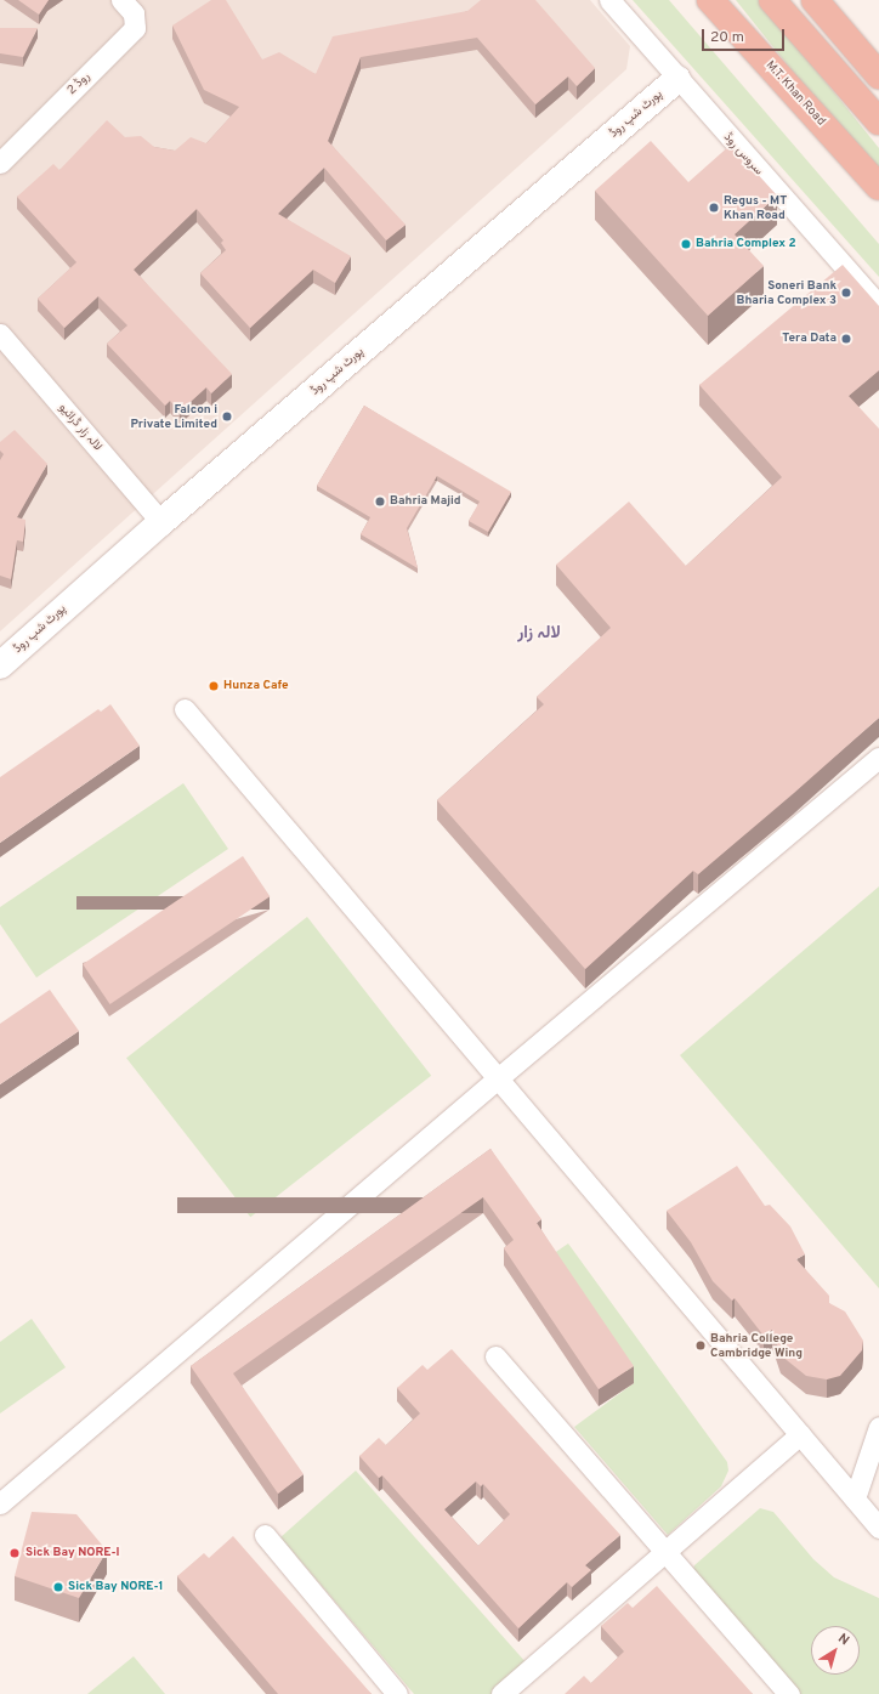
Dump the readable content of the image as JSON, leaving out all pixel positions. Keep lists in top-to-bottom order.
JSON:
{
  "streets": {
    "highway": ["M.T. Khan Road"],
    "street": [
      "روڈ 2",
      "پورٹ شپ روڈ",
      "سروس روڈ",
      "لالہ زار ڈرائیو"
    ]
  },
  "crossings": [
    ["پورٹ شپ روڈ", "سروس روڈ"],
    ["پورٹ شپ روڈ", "لالہ زار ڈرائیو"]
  ],
  "districts": ["لالہ زار"],
  "places": [
    "Regus - MT Khan Road",
    "Bahria Complex 2",
    "Soneri Bank Bharia Complex 3",
    "Tera Data",
    "Falcon i Private Limited",
    "Bahria Majid",
    "Hunza Cafe",
    "Bahria College Cambridge Wing",
    "Sick Bay NORE-I",
    "Sick Bay NORE-1"
  ],
  "scale_bar": "20 m",
  "north": "top right"
}
